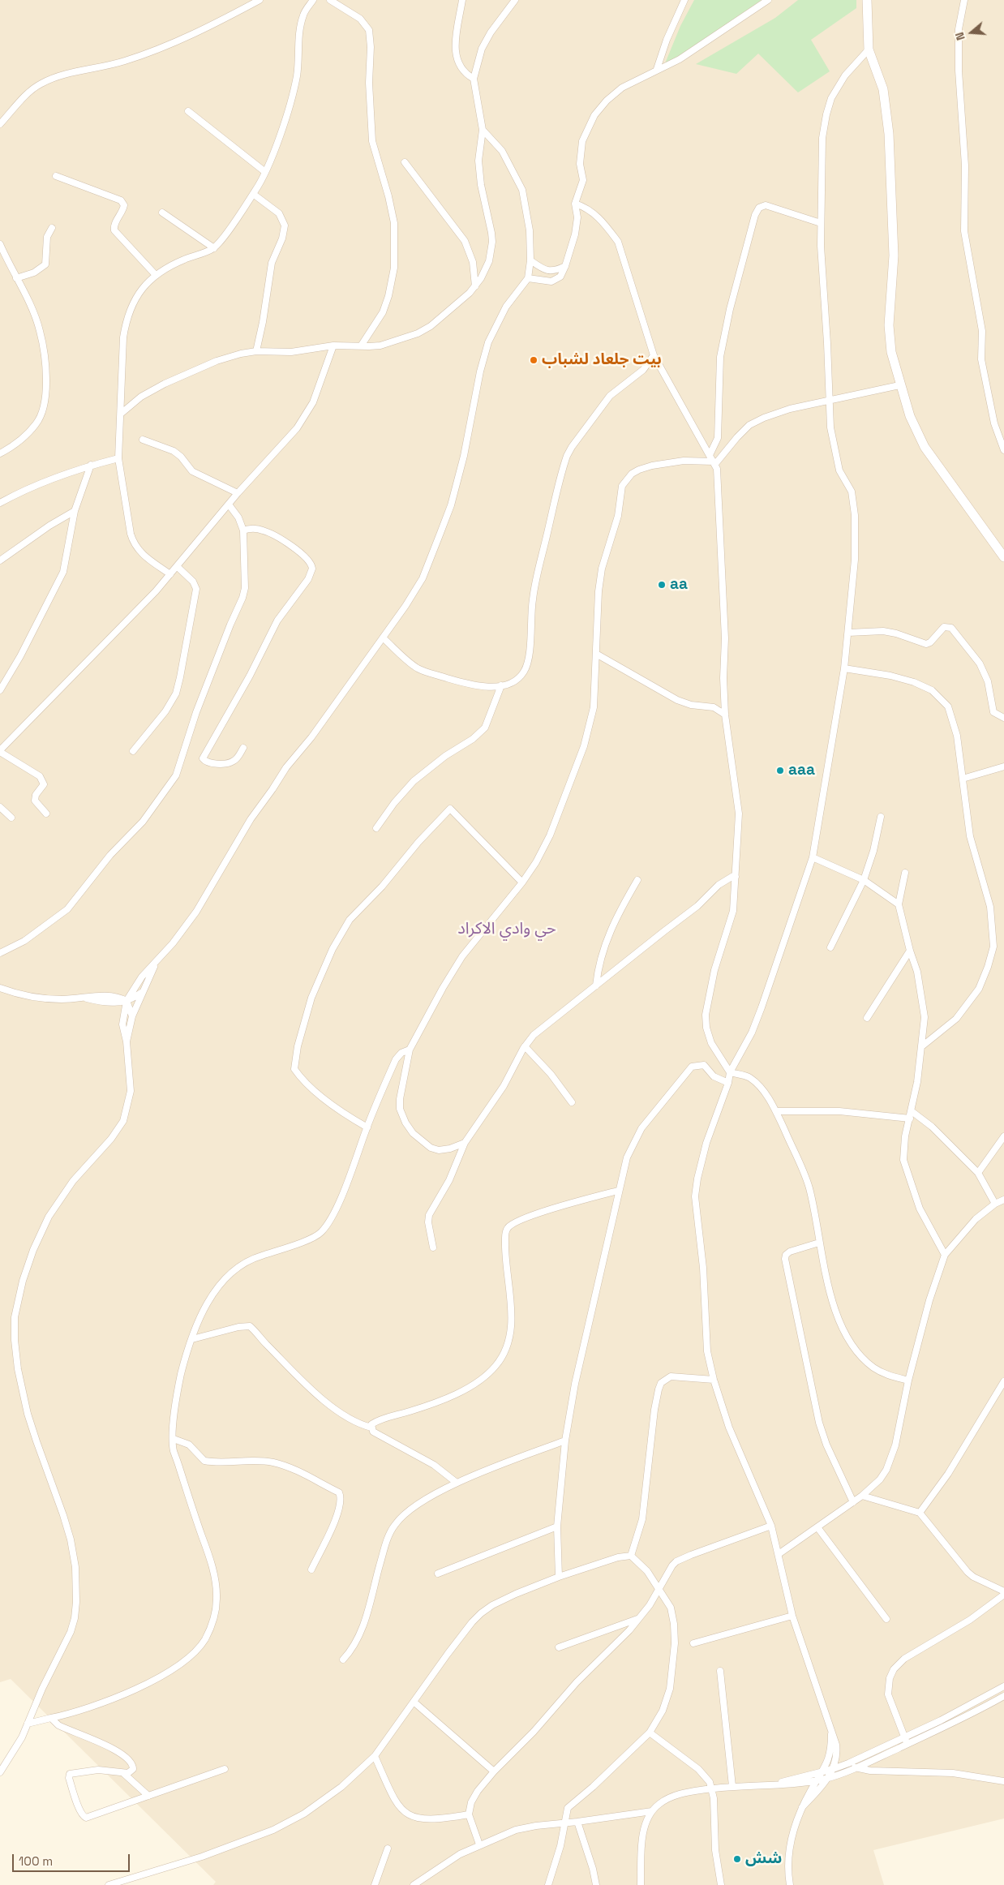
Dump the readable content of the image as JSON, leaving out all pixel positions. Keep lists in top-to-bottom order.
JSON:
{
  "districts": ["حي وادي الاكراد"],
  "places": [
    "بيت جلعاد لشباب",
    "aa",
    "aaa",
    "شش"
  ],
  "scale_bar": "100 m",
  "north": "left"
}
